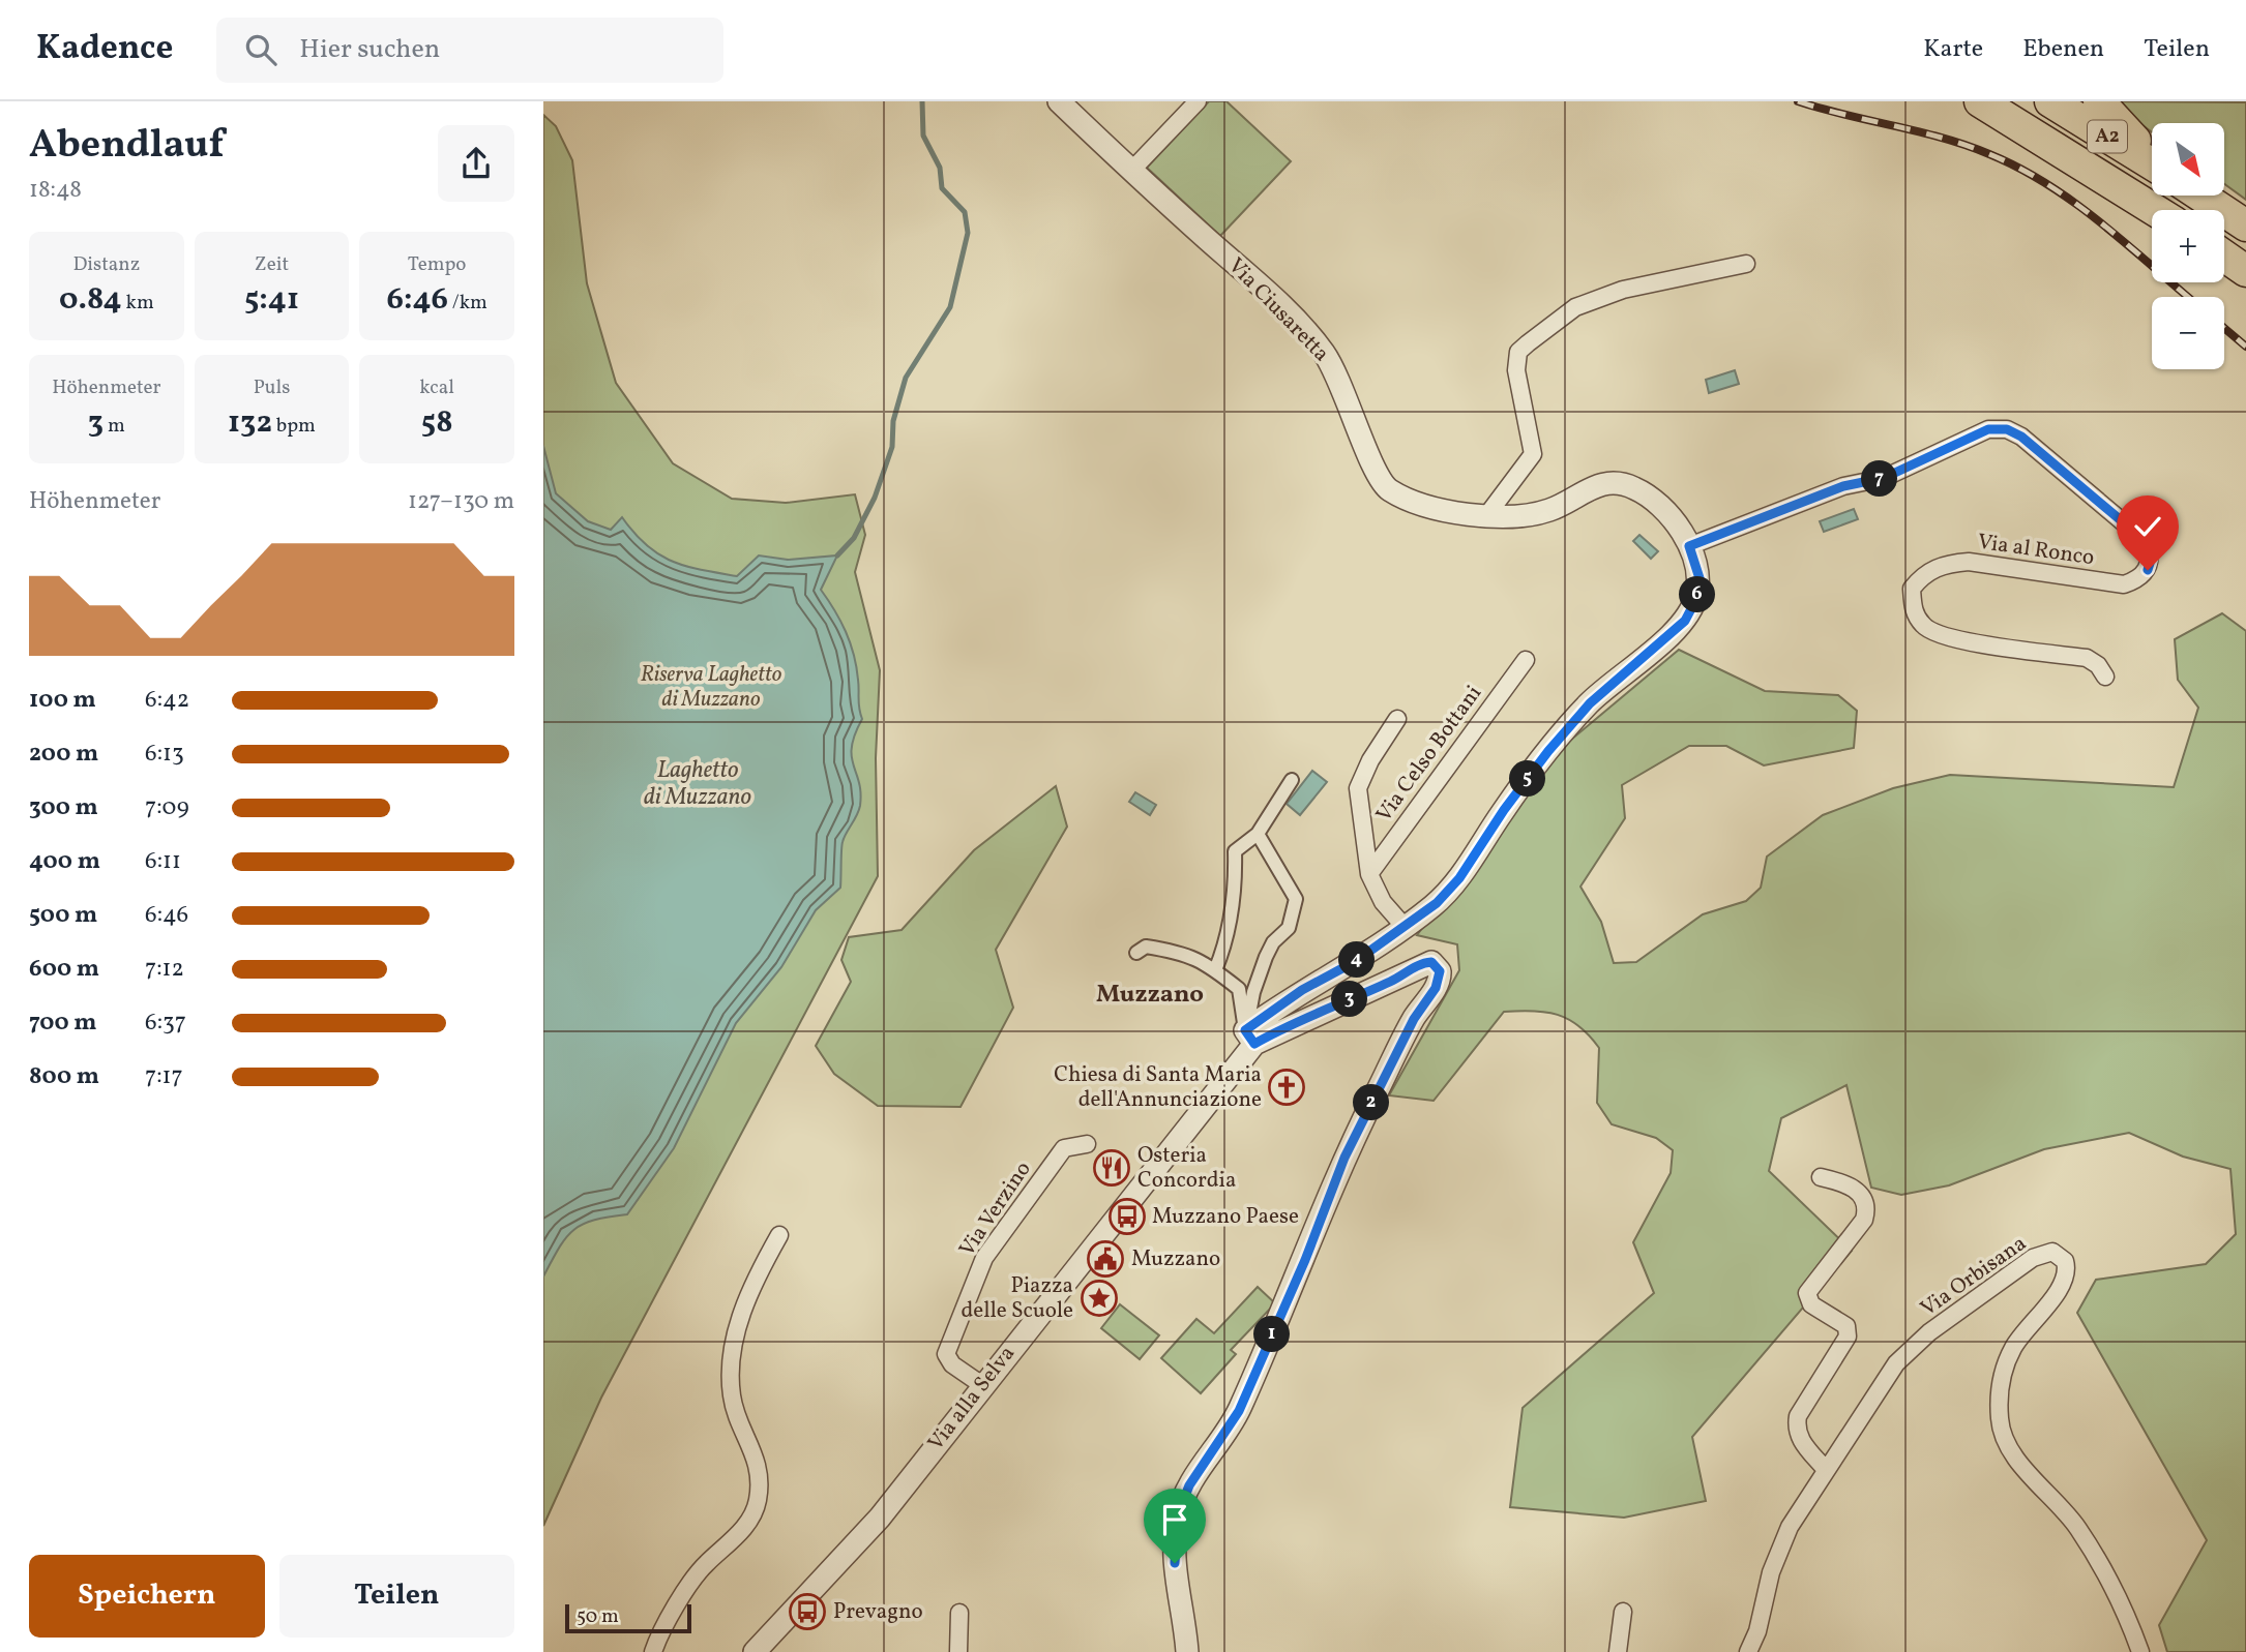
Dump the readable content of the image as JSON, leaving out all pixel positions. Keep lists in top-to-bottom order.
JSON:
{
  "streets": {
    "highway": ["A2"],
    "street": [
      "Via Ciusaretta",
      "Via al Ronco",
      "Via Celso Bottani",
      "Via Verzino",
      "Via Orbisana",
      "Via alla Selva"
    ]
  },
  "crossings": [
    ["Via Ciusaretta", "Via al Ronco"],
    ["Via Ciusaretta", "Via Celso Bottani"],
    ["Via Ciusaretta", "Via alla Selva"],
    ["Via Verzino", "Via alla Selva"]
  ],
  "districts": ["Muzzano"],
  "water": ["Laghetto di Muzzano"],
  "parks": ["Riserva Laghetto di Muzzano"],
  "places": {
    "church": ["Chiesa di Santa Maria dell'Annunciazione"],
    "restaurant": ["Osteria Concordia"],
    "bus stop": ["Muzzano Paese", "Prevagno"],
    "public building": ["Muzzano"],
    "place": ["Piazza delle Scuole"]
  },
  "scale_bar": "50 m",
  "north": "bottom right",
  "page": {
    "header": "Kadence",
    "search": "Hier suchen",
    "nav": ["Karte", "Ebenen", "Teilen"],
    "heading": ["Abendlauf", "18:48"],
    "map_buttons": ["+", "−"],
    "stats": [
      ["Distanz", "0.84 km"],
      ["Zeit", "5:41"],
      ["Tempo", "6:46 /km"],
      ["Höhenmeter", "3 m"],
      ["Puls", "132 bpm"],
      ["kcal", "58"]
    ],
    "pins": [
      "7",
      "6",
      "5",
      "4",
      "3",
      "2",
      "1"
    ],
    "chart": ["Höhenmeter", "127–130 m"],
    "list": [
      {
        "name": "100 m",
        "note": "6:42"
      },
      {
        "name": "200 m",
        "note": "6:13"
      },
      {
        "name": "300 m",
        "note": "7:09"
      },
      {
        "name": "400 m",
        "note": "6:11"
      },
      {
        "name": "500 m",
        "note": "6:46"
      },
      {
        "name": "600 m",
        "note": "7:12"
      },
      {
        "name": "700 m",
        "note": "6:37"
      },
      {
        "name": "800 m",
        "note": "7:17"
      }
    ],
    "buttons": ["Speichern", "Teilen"],
    "scale": "50 m"
  }
}
